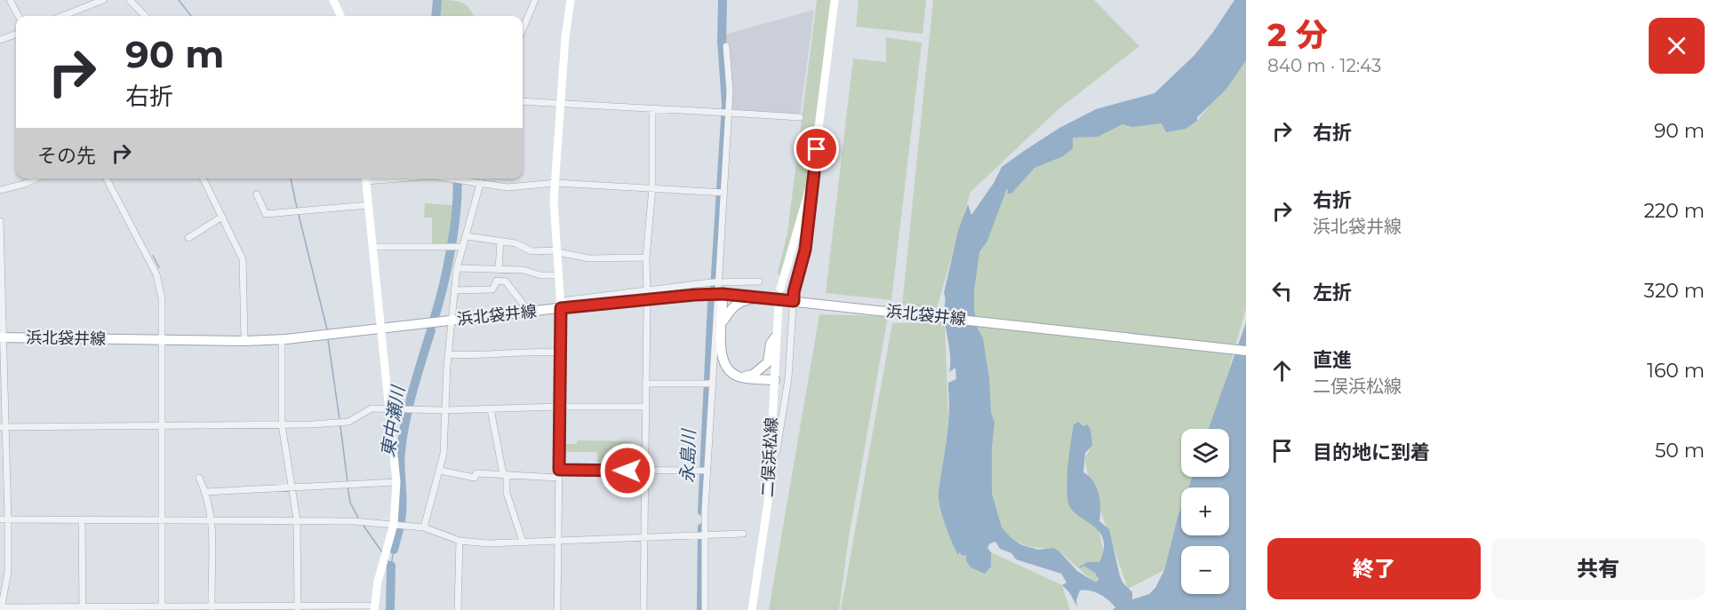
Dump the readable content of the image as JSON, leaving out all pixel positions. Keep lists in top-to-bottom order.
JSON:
{
  "streets": {
    "main road": ["浜北袋井線"],
    "street": ["二俣浜松線"]
  },
  "crossings": [
    ["浜北袋井線", "二俣浜松線"]
  ],
  "water": ["東中瀬川", "永島川"],
  "page": {
    "heading": ["2 分", "840 m · 12:43"],
    "turn": ["90 m", "右折"],
    "list": [
      {
        "name": "右折",
        "value": "90 m"
      },
      {
        "name": "右折",
        "note": "浜北袋井線",
        "value": "220 m"
      },
      {
        "name": "左折",
        "value": "320 m"
      },
      {
        "name": "直進",
        "note": "二俣浜松線",
        "value": "160 m"
      },
      {
        "name": "目的地に到着",
        "value": "50 m"
      }
    ],
    "then": "その先",
    "map_buttons": ["+", "−"],
    "buttons": ["終了", "共有"]
  }
}
